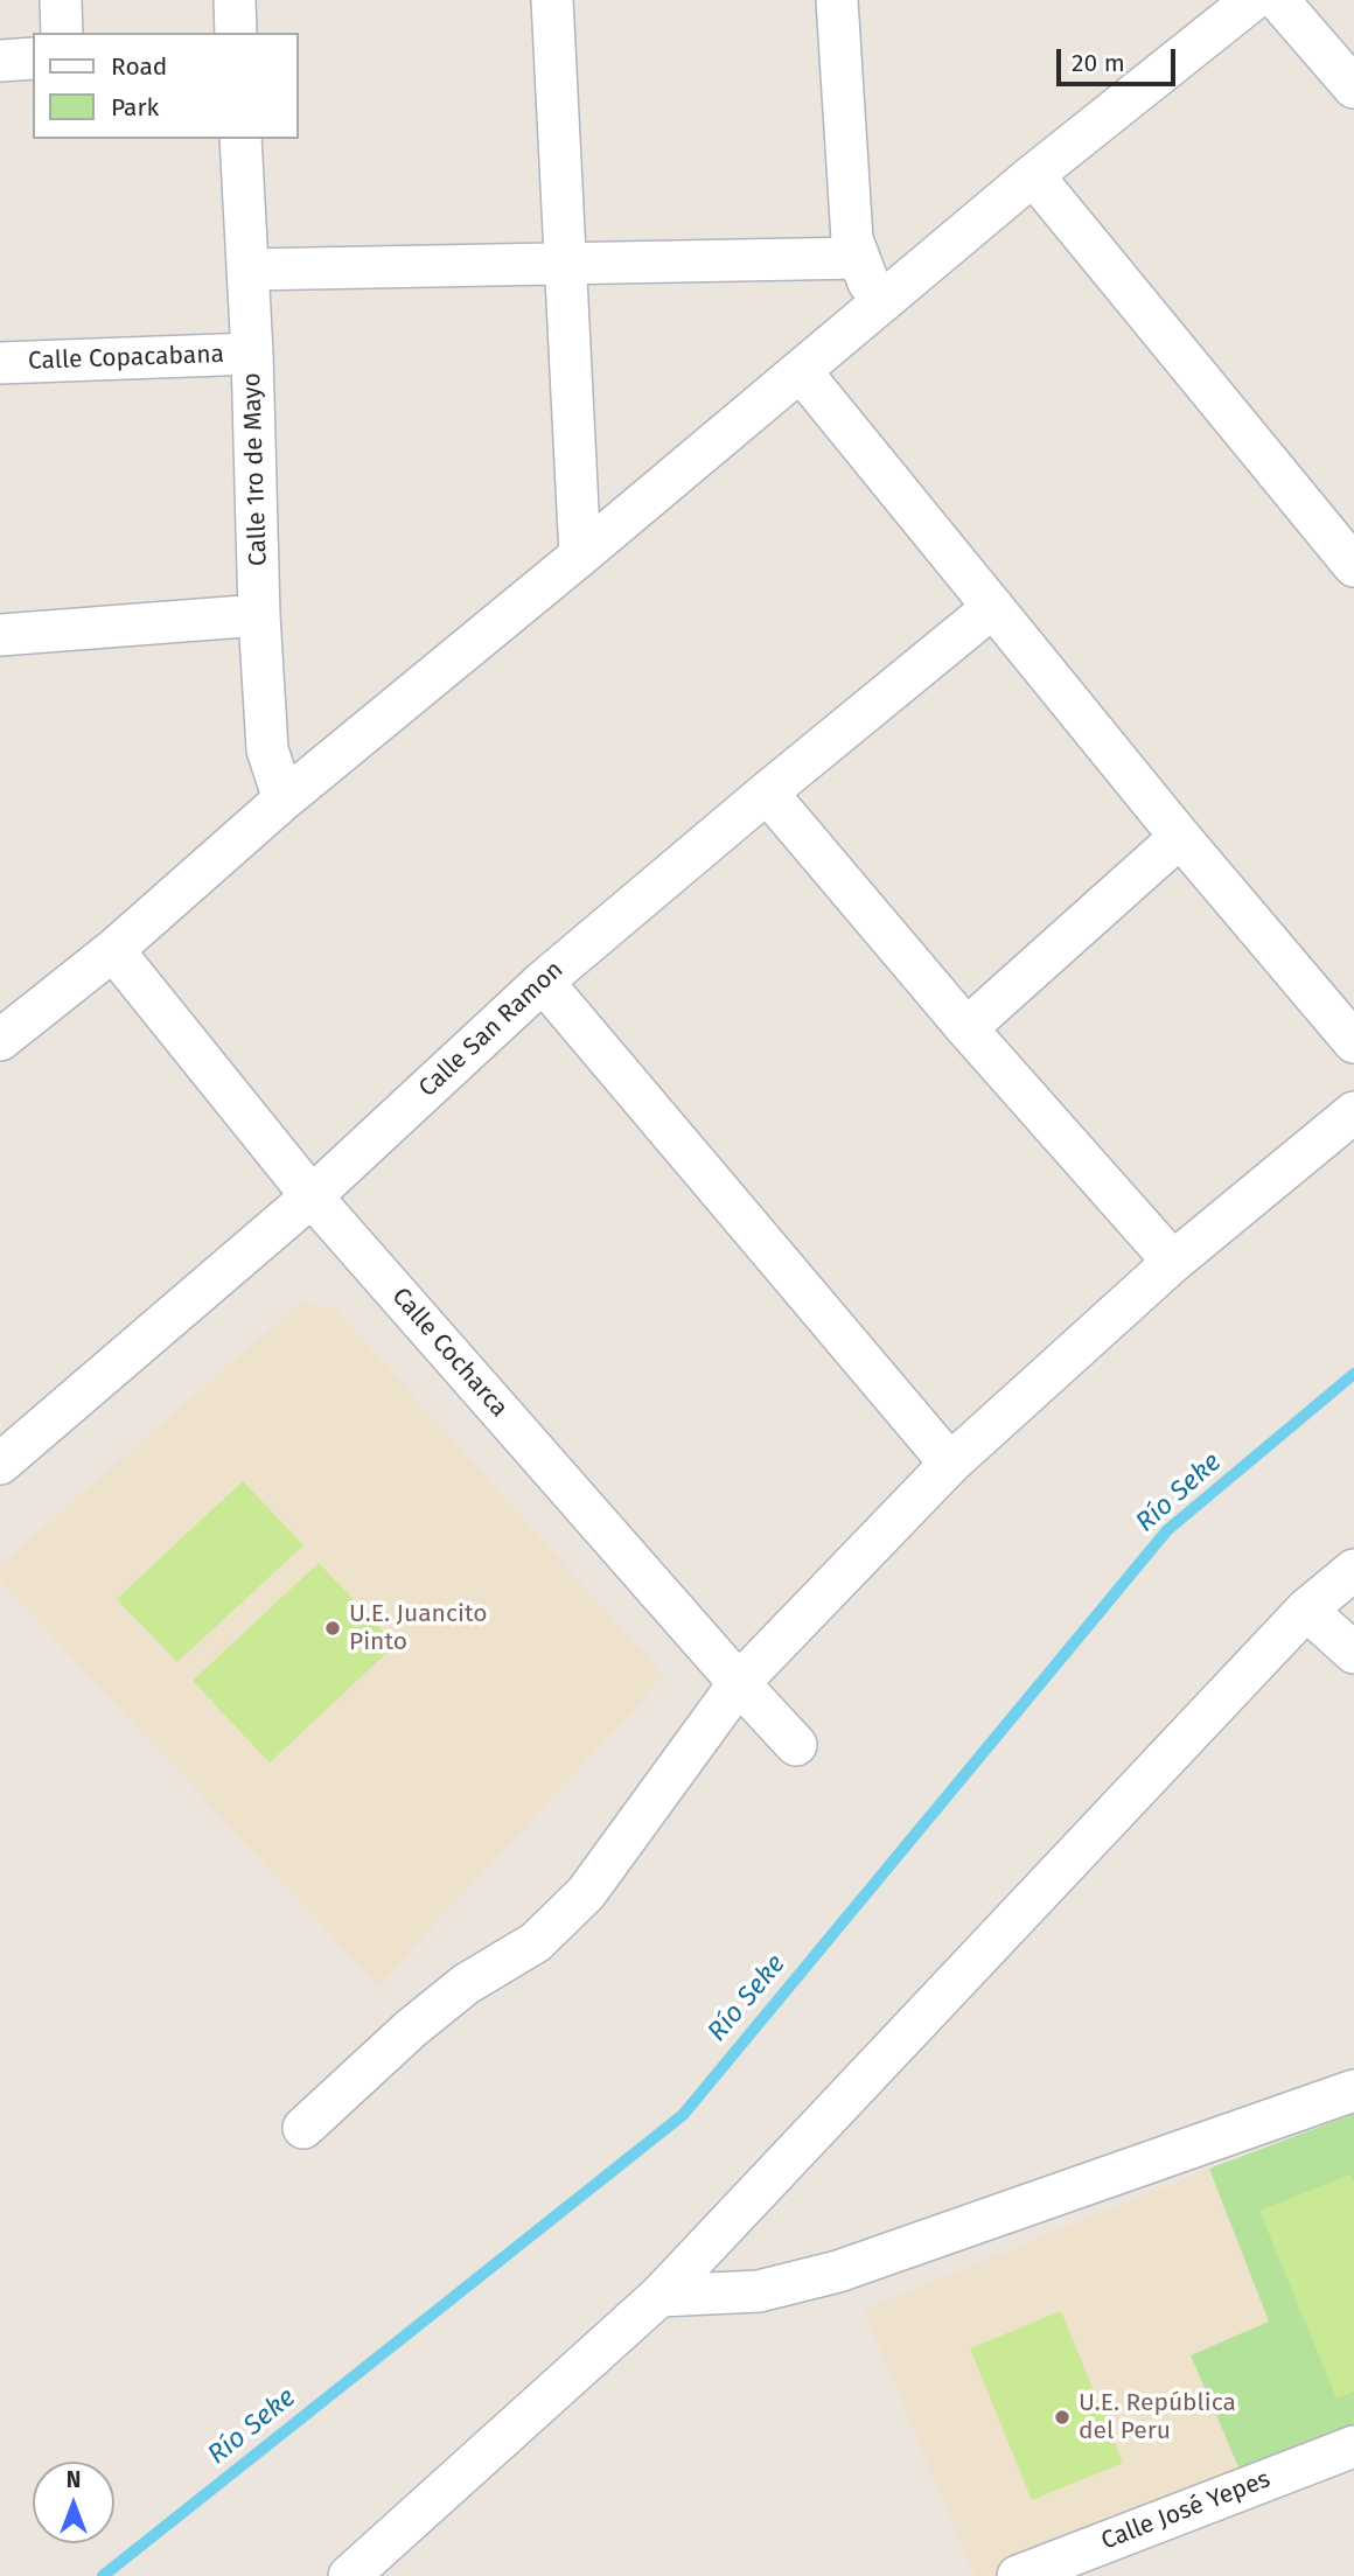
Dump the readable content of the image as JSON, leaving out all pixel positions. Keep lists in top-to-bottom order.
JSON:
{
  "streets": {
    "street": [
      "Calle Copacabana",
      "Calle 1ro de Mayo",
      "Calle San Ramon",
      "Calle Cocharca",
      "Calle José Yepes"
    ]
  },
  "crossings": [
    ["Calle Copacabana", "Calle 1ro de Mayo"],
    ["Calle San Ramon", "Calle Cocharca"]
  ],
  "water": ["Río Seke"],
  "places": ["U.E. Juancito Pinto", "U.E. República del Peru"],
  "legend": ["Road", "Park"],
  "scale_bar": "20 m",
  "north": "top"
}
